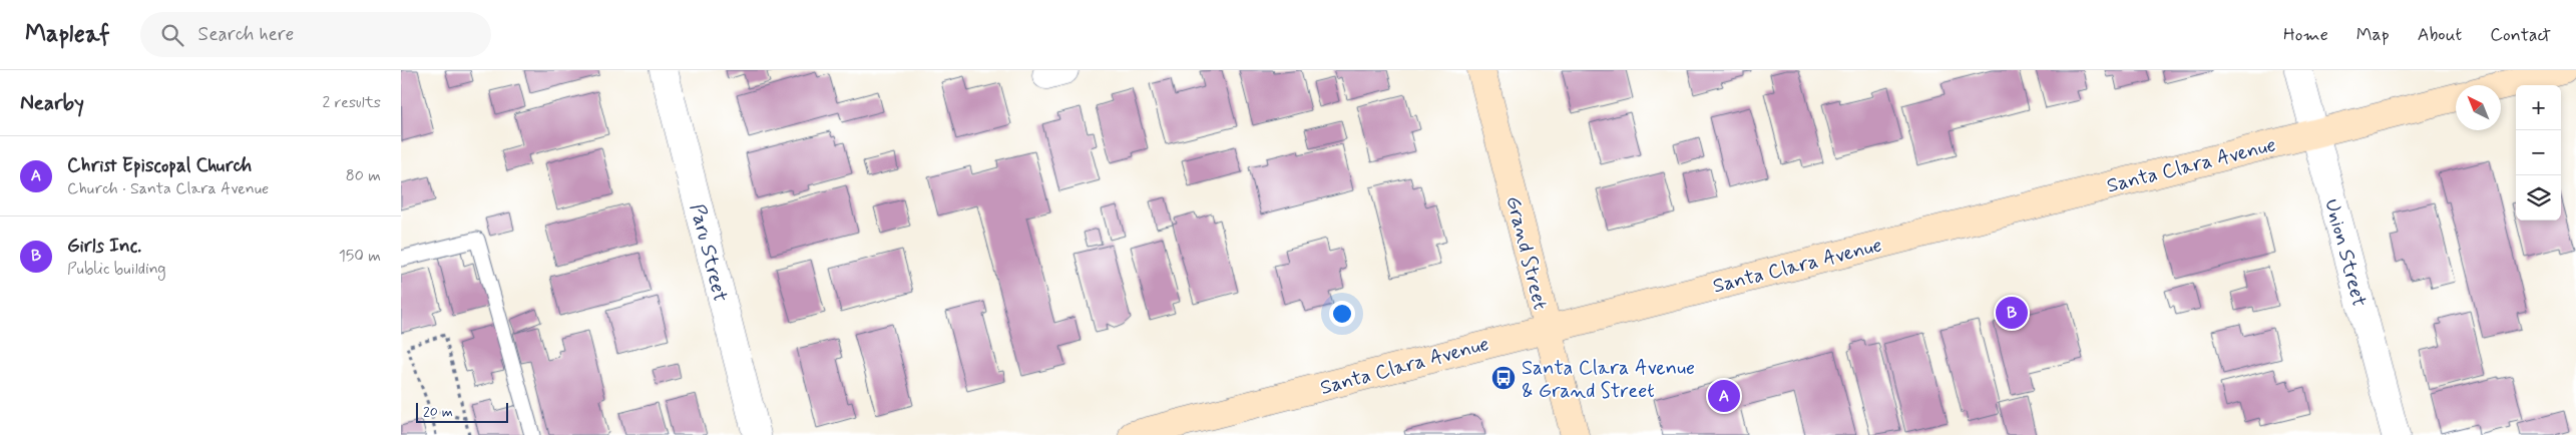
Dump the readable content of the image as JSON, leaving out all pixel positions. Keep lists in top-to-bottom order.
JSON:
{
  "streets": {
    "street": [
      "Santa Clara Avenue",
      "Paru Street",
      "Grand Street",
      "Union Street"
    ]
  },
  "crossings": [
    ["Santa Clara Avenue", "Grand Street"],
    ["Santa Clara Avenue", "Union Street"]
  ],
  "places": {
    "bus stop": ["Santa Clara Avenue & Grand Street"]
  },
  "scale_bar": "20 m",
  "north": "top left",
  "page": {
    "header": "Mapleaf",
    "search": "Search here",
    "nav": [
      "Home",
      "Map",
      "About",
      "Contact"
    ],
    "heading": ["Nearby", "2 results"],
    "map_buttons": ["+", "−"],
    "list": [
      {
        "mark": "A",
        "name": "Christ Episcopal Church",
        "note": "Church · Santa Clara Avenue",
        "value": "80 m"
      },
      {
        "mark": "B",
        "name": "Girls Inc.",
        "note": "Public building",
        "value": "150 m"
      }
    ],
    "pins": ["B", "A"],
    "scale": "20 m"
  }
}
